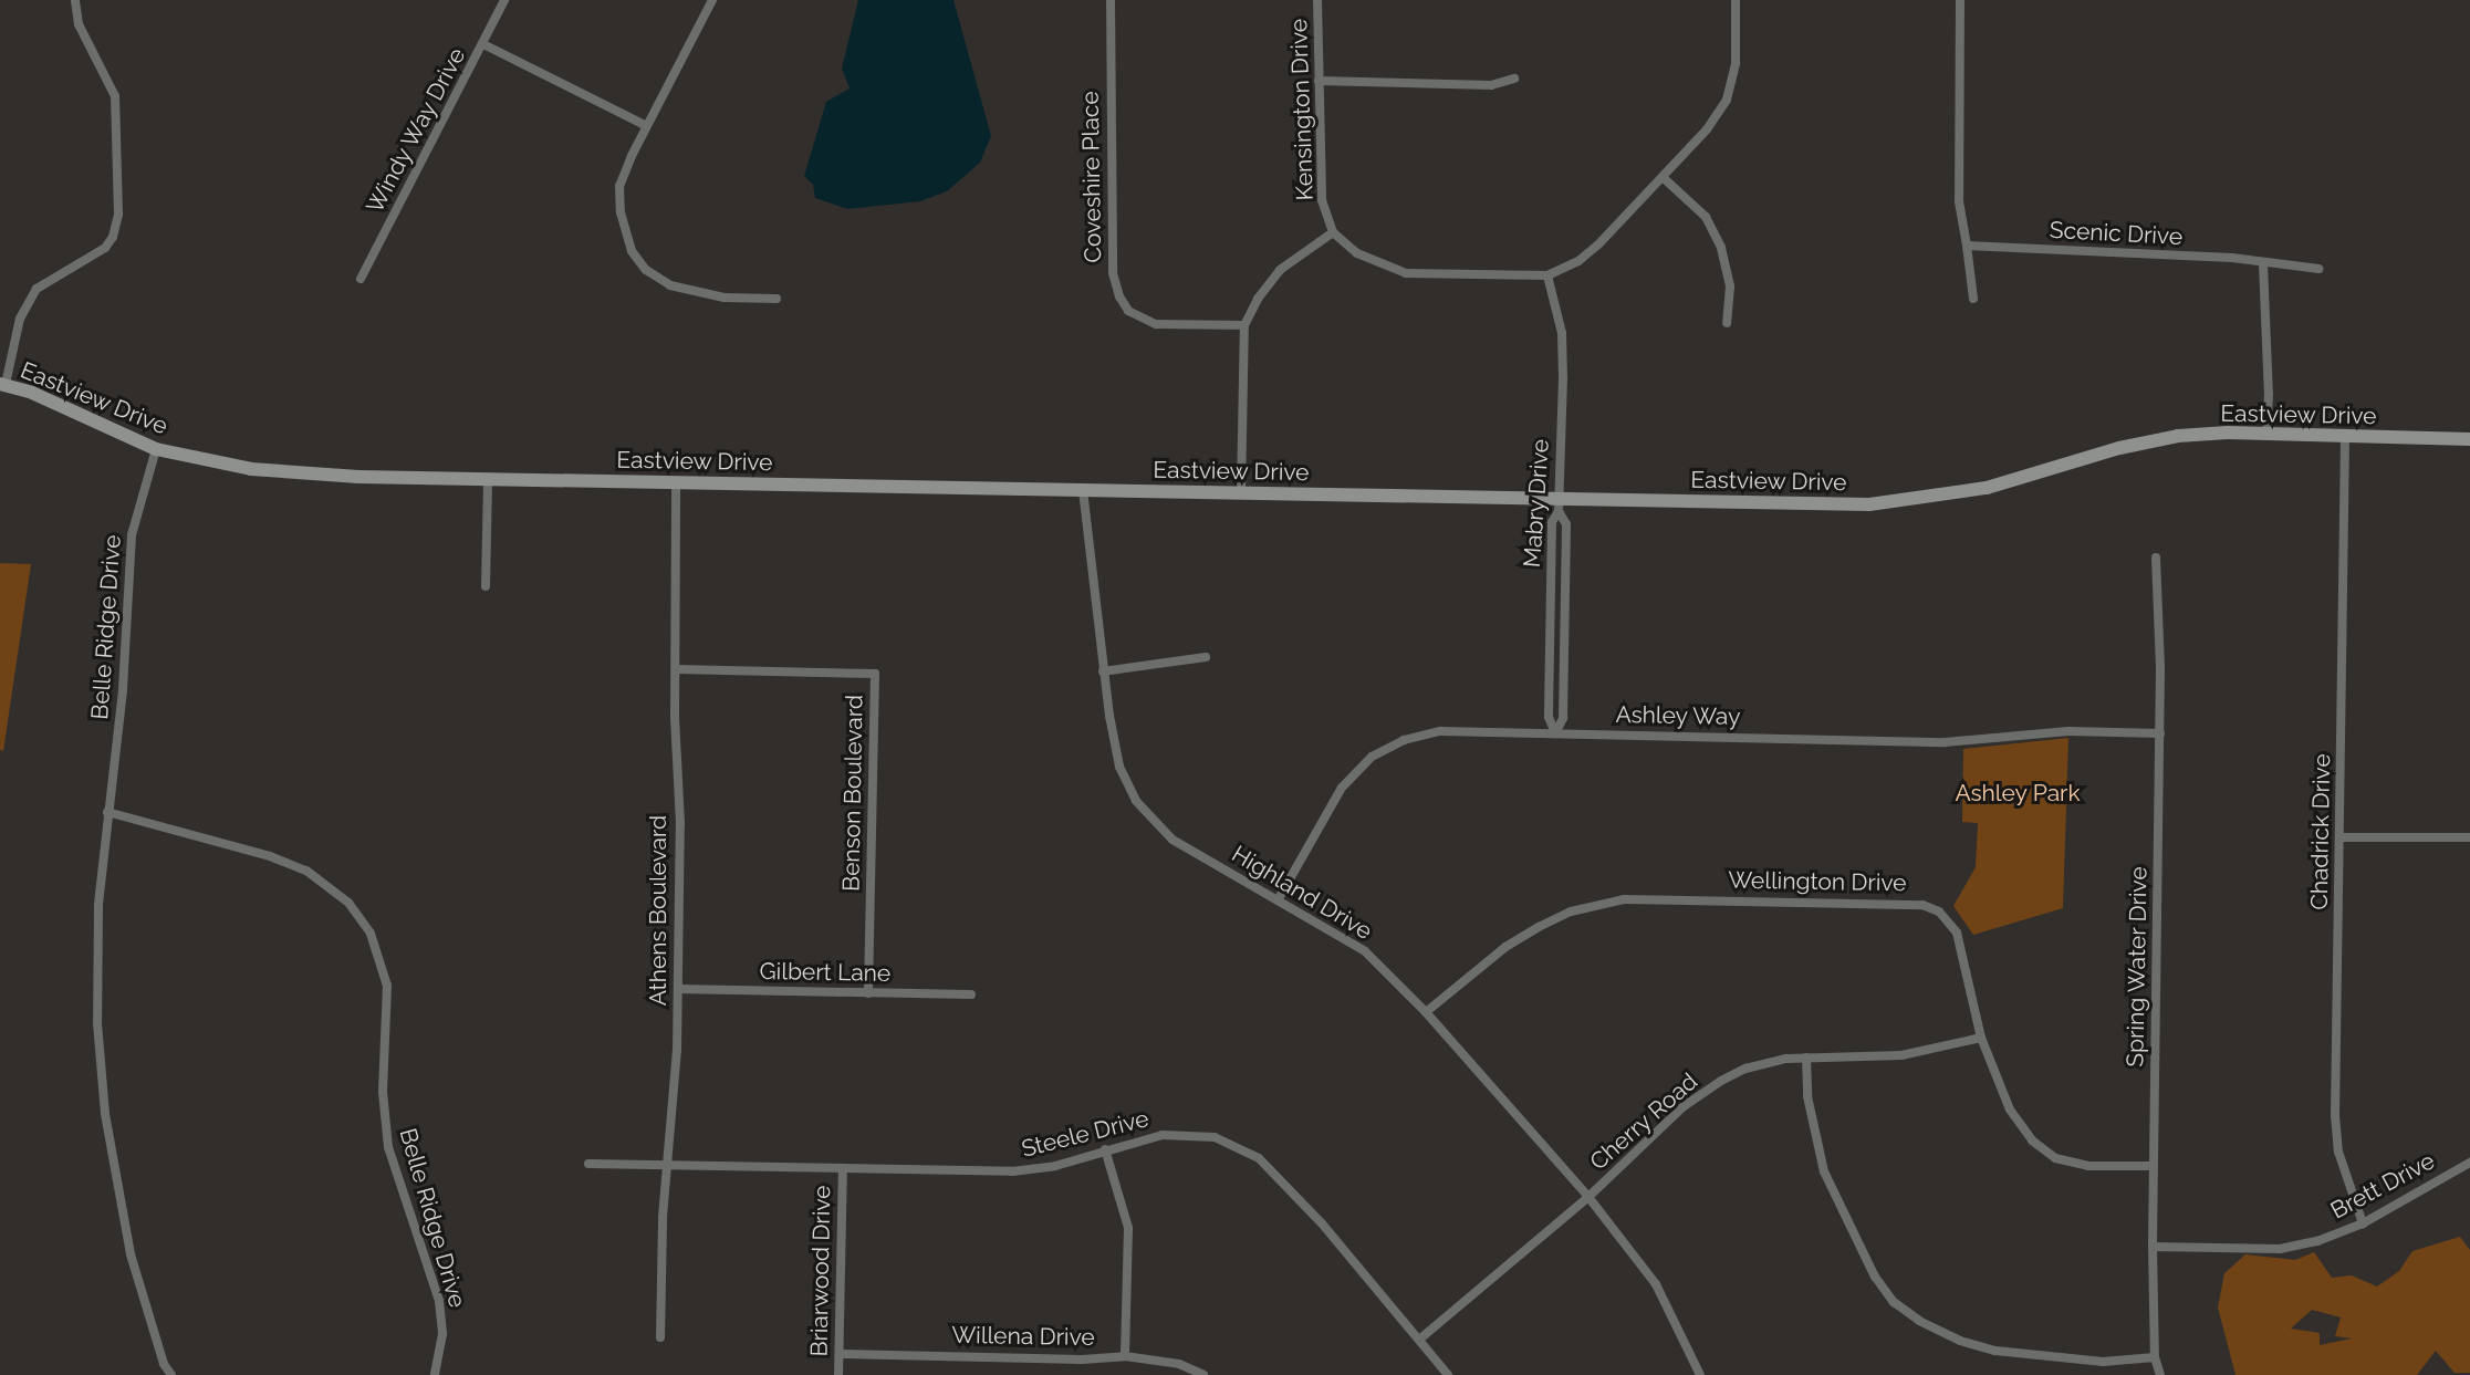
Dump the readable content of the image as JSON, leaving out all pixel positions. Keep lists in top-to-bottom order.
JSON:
{
  "streets": {
    "street": [
      "Kensington Drive",
      "Windy Way Drive",
      "Coveshire Place",
      "Scenic Drive",
      "Eastview Drive",
      "Mabry Drive",
      "Belle Ridge Drive",
      "Ashley Way",
      "Benson Boulevard",
      "Chadrick Drive",
      "Wellington Drive",
      "Highland Drive",
      "Athens Boulevard",
      "Spring Water Drive",
      "Gilbert Lane",
      "Cherry Road",
      "Steele Drive",
      "Brett Drive",
      "Briarwood Drive",
      "Willena Drive"
    ]
  },
  "crossings": [
    ["Eastview Drive", "Mabry Drive"],
    ["Eastview Drive", "Belle Ridge Drive"],
    ["Eastview Drive", "Chadrick Drive"],
    ["Eastview Drive", "Highland Drive"],
    ["Eastview Drive", "Athens Boulevard"],
    ["Mabry Drive", "Ashley Way"],
    ["Ashley Way", "Highland Drive"],
    ["Ashley Way", "Spring Water Drive"],
    ["Benson Boulevard", "Athens Boulevard"],
    ["Benson Boulevard", "Gilbert Lane"],
    ["Chadrick Drive", "Brett Drive"],
    ["Wellington Drive", "Highland Drive"],
    ["Wellington Drive", "Spring Water Drive"],
    ["Wellington Drive", "Cherry Road"],
    ["Highland Drive", "Cherry Road"],
    ["Athens Boulevard", "Gilbert Lane"],
    ["Athens Boulevard", "Steele Drive"],
    ["Spring Water Drive", "Brett Drive"],
    ["Cherry Road", "Steele Drive"],
    ["Steele Drive", "Briarwood Drive"],
    ["Briarwood Drive", "Willena Drive"]
  ],
  "parks": ["Ashley Park"]
}
